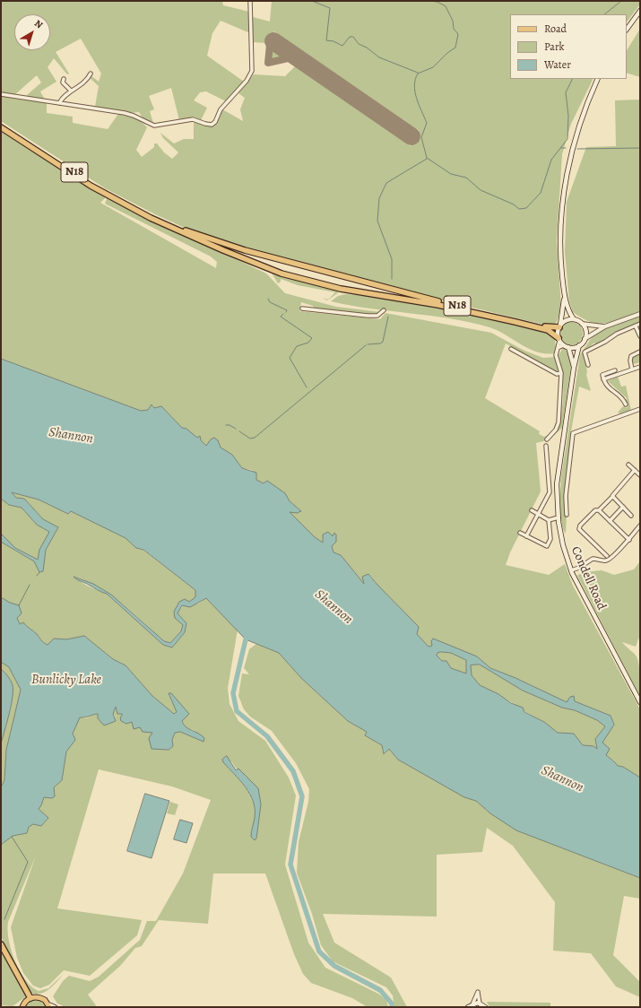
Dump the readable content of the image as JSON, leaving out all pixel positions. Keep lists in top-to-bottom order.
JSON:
{
  "streets": {
    "highway": ["N18"],
    "main road": ["Condell Road"]
  },
  "crossings": [
    ["N18", "Condell Road"]
  ],
  "water": ["Shannon", "Bunlicky Lake"],
  "legend": ["Road", "Park", "Water"],
  "north": "top right"
}
